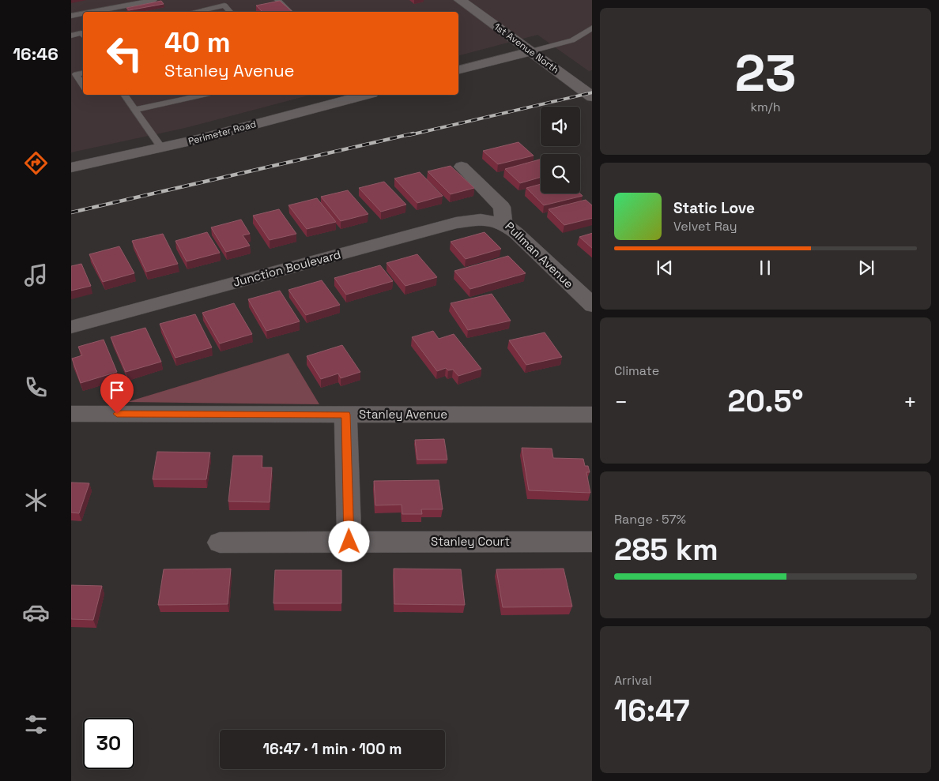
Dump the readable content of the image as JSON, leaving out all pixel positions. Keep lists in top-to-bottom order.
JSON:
{
  "streets": {
    "street": [
      "1st Avenue North",
      "Perimeter Road",
      "Pullman Avenue",
      "Junction Boulevard",
      "Stanley Avenue",
      "Stanley Court"
    ]
  },
  "crossings": [
    ["Pullman Avenue", "Junction Boulevard"]
  ],
  "page": {
    "tabs": "16:46",
    "tile": [
      ["23", "km/h"],
      "Climate",
      ["Range · 57%", "285 km"],
      ["Arrival", "16:47"]
    ],
    "turn": ["40 m", "Stanley Avenue"],
    "song": ["Static Love", "Velvet Ray"],
    "heat": ["−", "20.5°", "+"],
    "limit": "30",
    "trip": "16:47 · 1 min · 100 m"
  }
}
